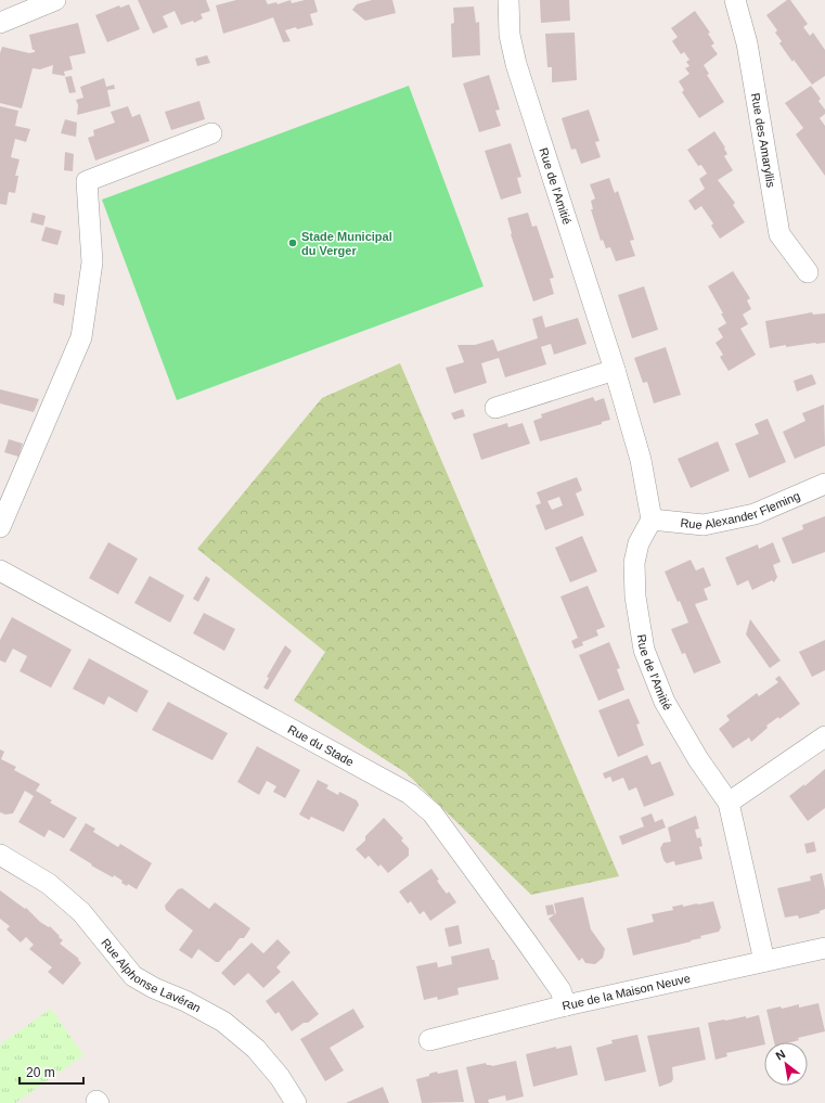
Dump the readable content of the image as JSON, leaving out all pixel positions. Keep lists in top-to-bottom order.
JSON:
{
  "streets": {
    "street": [
      "Rue des Amaryllis",
      "Rue de l'Amitié",
      "Rue Alexander Fleming",
      "Rue du Stade",
      "Rue Alphonse Lavéran",
      "Rue de la Maison Neuve"
    ]
  },
  "crossings": [
    ["Rue de l'Amitié", "Rue Alexander Fleming"],
    ["Rue de l'Amitié", "Rue de la Maison Neuve"],
    ["Rue du Stade", "Rue de la Maison Neuve"]
  ],
  "places": ["Stade Municipal du Verger"],
  "scale_bar": "20 m",
  "north": "top left"
}
